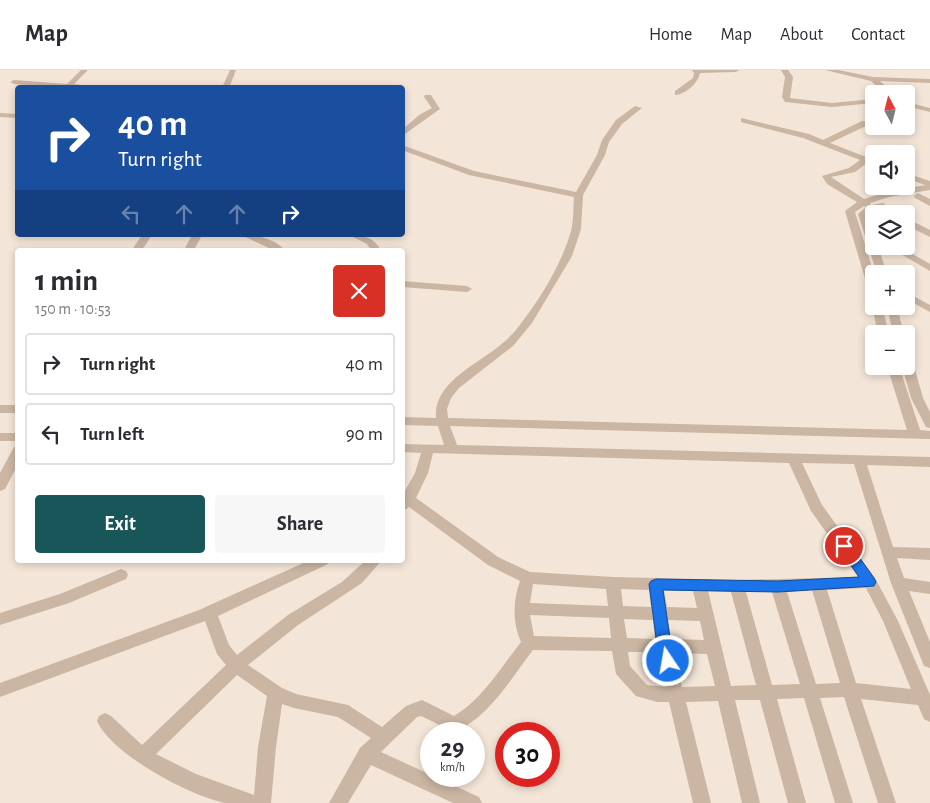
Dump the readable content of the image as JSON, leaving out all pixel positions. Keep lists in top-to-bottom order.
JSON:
{
  "north": "top",
  "page": {
    "header": "Map",
    "nav": [
      "Home",
      "Map",
      "About",
      "Contact"
    ],
    "map_buttons": ["+", "−"],
    "turn": ["40 m", "Turn right"],
    "heading": ["1 min", "150 m · 10:53"],
    "list": [
      {
        "name": "Turn right",
        "value": "40 m"
      },
      {
        "name": "Turn left",
        "value": "90 m"
      }
    ],
    "buttons": ["Exit", "Share"],
    "speed": "29 km/h",
    "limit": "30"
  }
}
